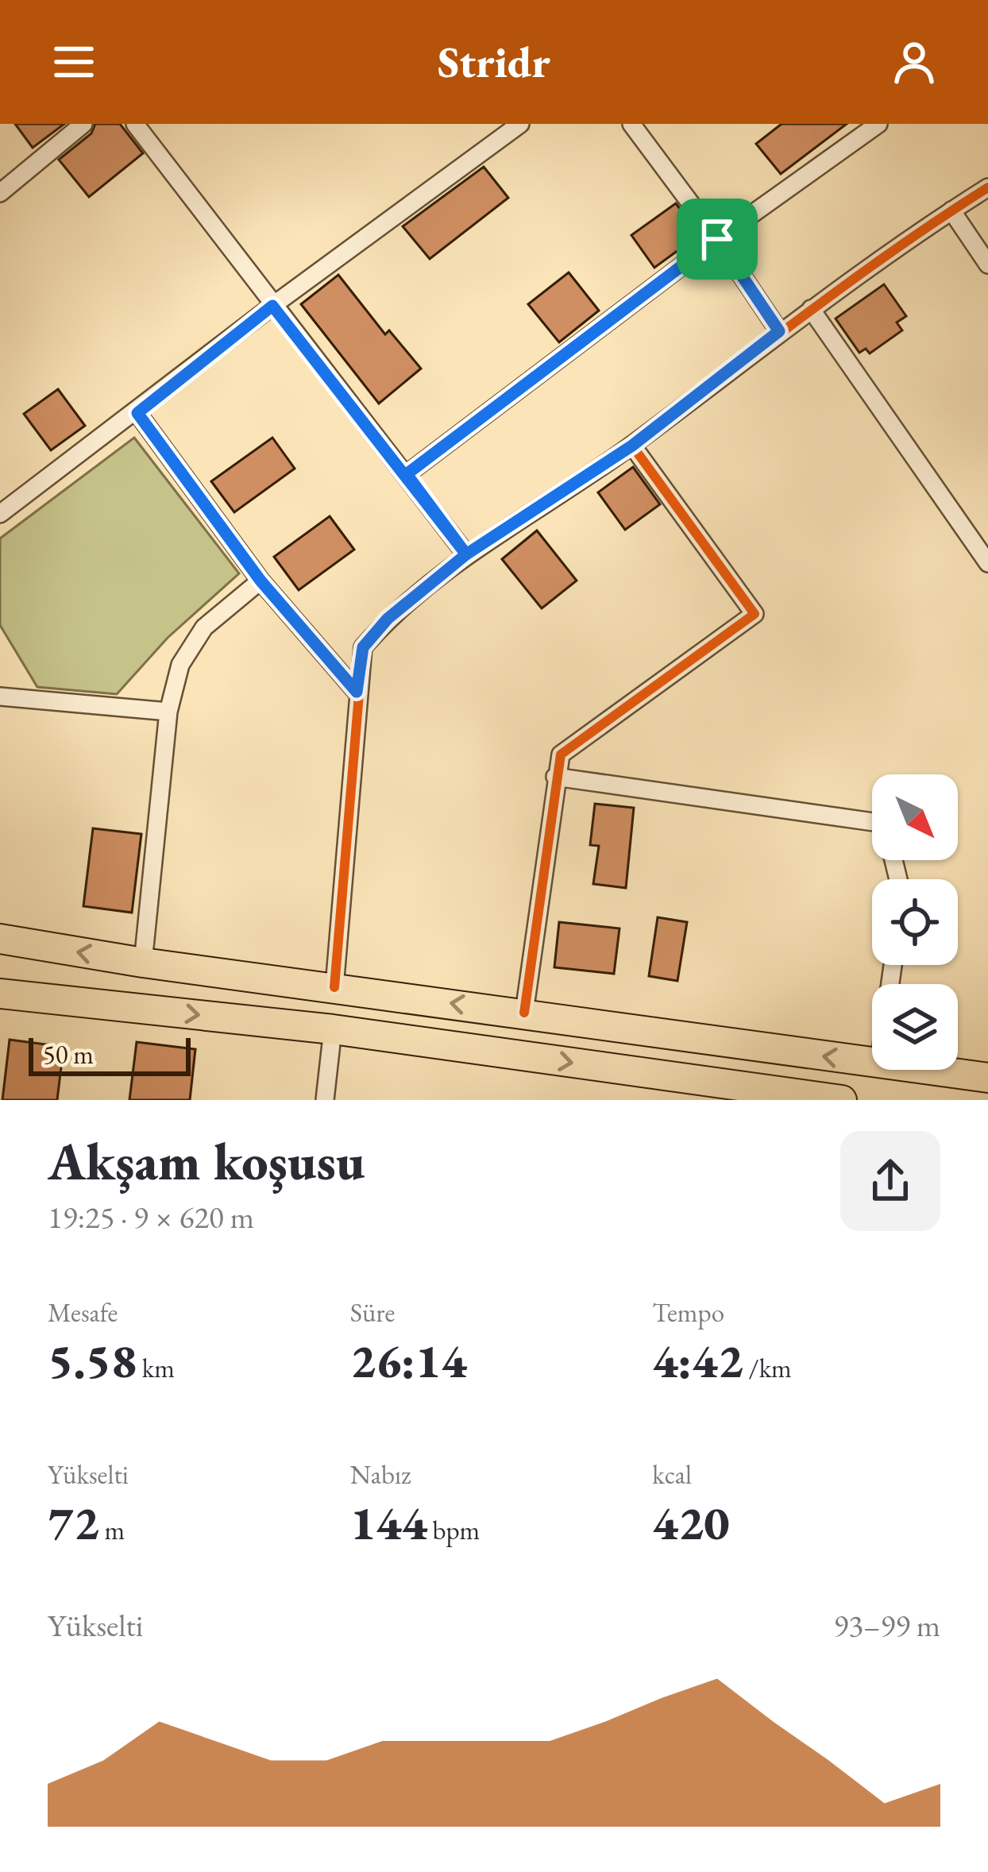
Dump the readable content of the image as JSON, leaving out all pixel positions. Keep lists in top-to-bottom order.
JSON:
{
  "scale_bar": "50 m",
  "north": "bottom right",
  "page": {
    "header": "Stridr",
    "scale": "50 m",
    "heading": ["Akşam koşusu", "19:25 · 9 × 620 m"],
    "stats": [
      ["Mesafe", "5.58 km"],
      ["Süre", "26:14"],
      ["Tempo", "4:42 /km"],
      ["Yükselti", "72 m"],
      ["Nabız", "144 bpm"],
      ["kcal", "420"]
    ],
    "chart": ["Yükselti", "93–99 m"]
  }
}
